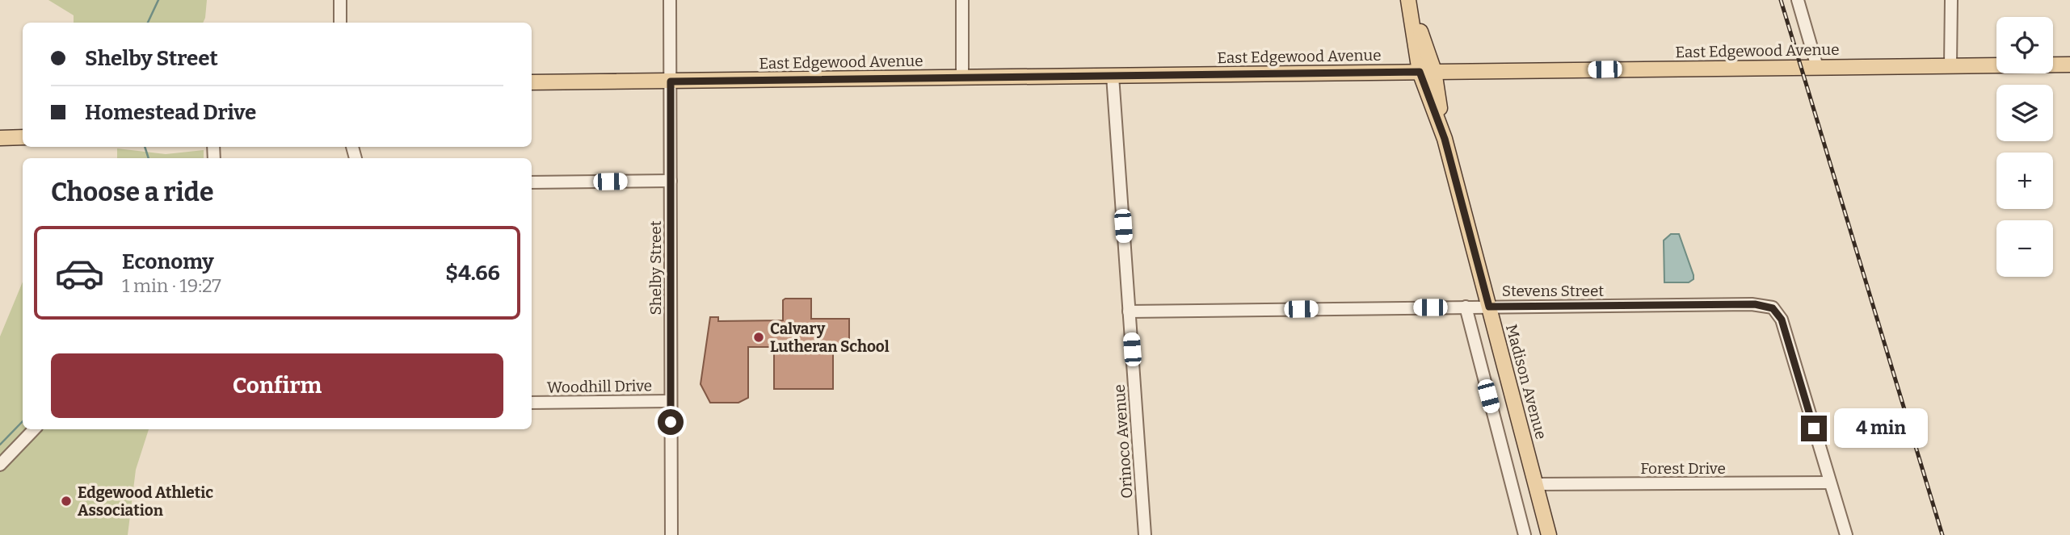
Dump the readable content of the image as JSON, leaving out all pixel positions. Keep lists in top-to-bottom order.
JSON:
{
  "streets": {
    "main road": ["East Edgewood Avenue", "Madison Avenue"],
    "street": [
      "Shelby Street",
      "Stevens Street",
      "Woodhill Drive",
      "Orinoco Avenue",
      "Forest Drive"
    ]
  },
  "crossings": [
    ["East Edgewood Avenue", "Shelby Street"],
    ["East Edgewood Avenue", "Madison Avenue"],
    ["East Edgewood Avenue", "Orinoco Avenue"],
    ["Shelby Street", "Woodhill Drive"],
    ["Stevens Street", "Madison Avenue"],
    ["Stevens Street", "Orinoco Avenue"],
    ["Stevens Street", "Forest Drive"],
    ["Madison Avenue", "Forest Drive"]
  ],
  "places": ["Calvary Lutheran School", "Edgewood Athletic Association"],
  "page": {
    "map_buttons": ["+", "−"],
    "banner": ["Shelby Street", "Homestead Drive"],
    "heading": "Choose a ride",
    "list": [
      {
        "name": "Economy",
        "note": "1 min · 19:27",
        "value": "$4.66"
      }
    ],
    "buttons": "Confirm",
    "bubble": "4 min"
  }
}
